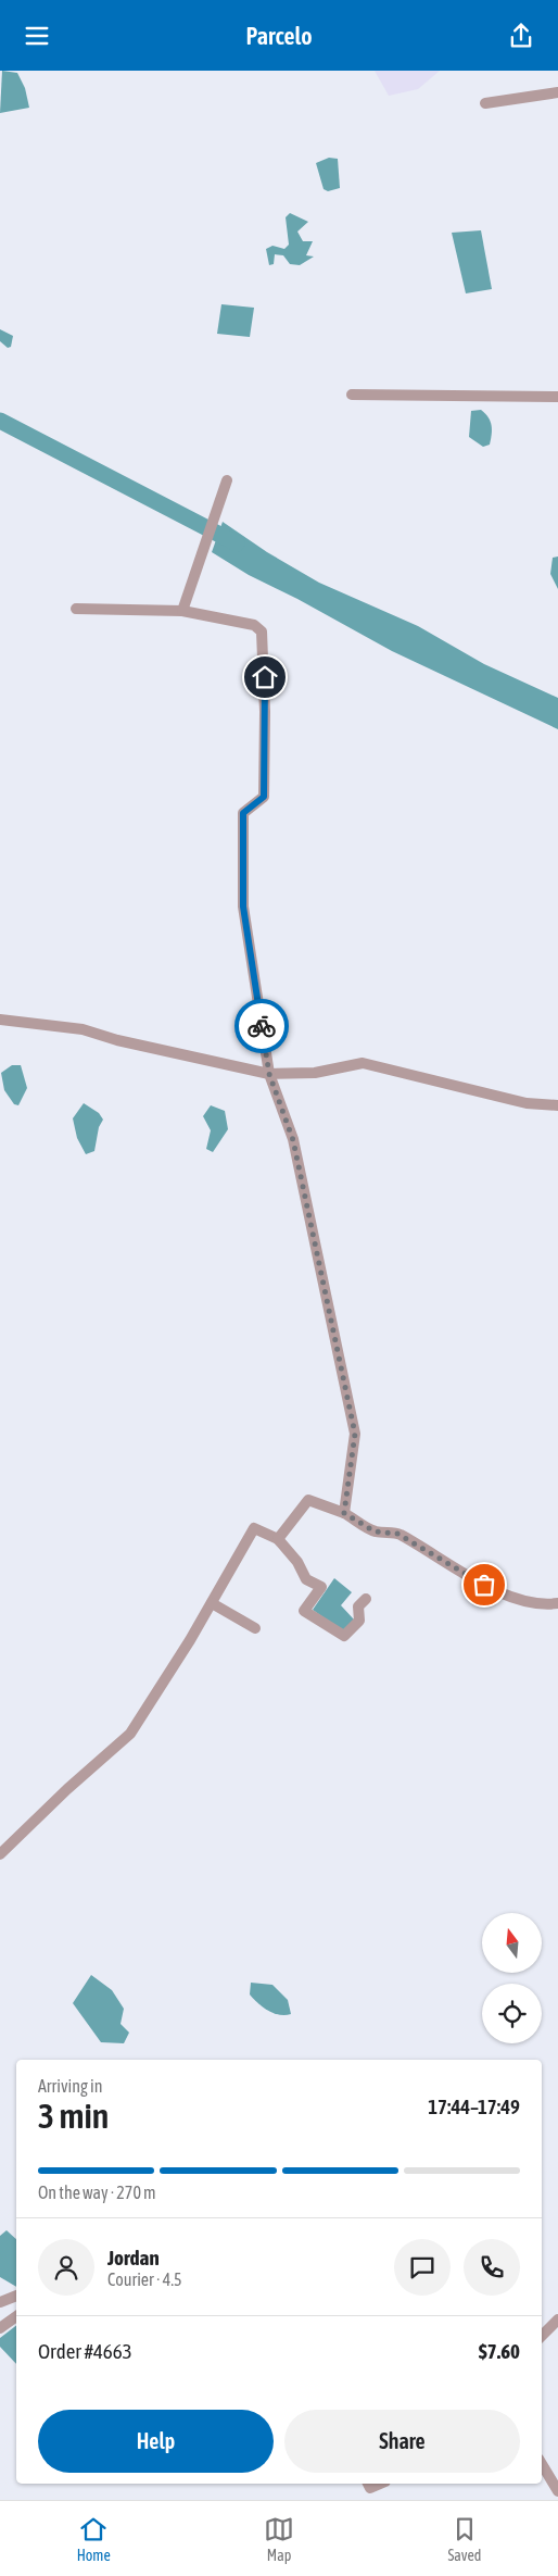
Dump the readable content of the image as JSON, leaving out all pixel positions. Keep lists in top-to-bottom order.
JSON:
{
  "north": "top",
  "page": {
    "header": "Parcelo",
    "heading": ["3 min", "Arriving in", "17:44–17:49"],
    "panel": [
      "Jordan",
      "Courier · 4.5",
      "Order #4663",
      "$7.60"
    ],
    "bar": "On the way · 270 m",
    "buttons": ["Help", "Share"],
    "tabs": ["Home", "Map", "Saved"]
  }
}
